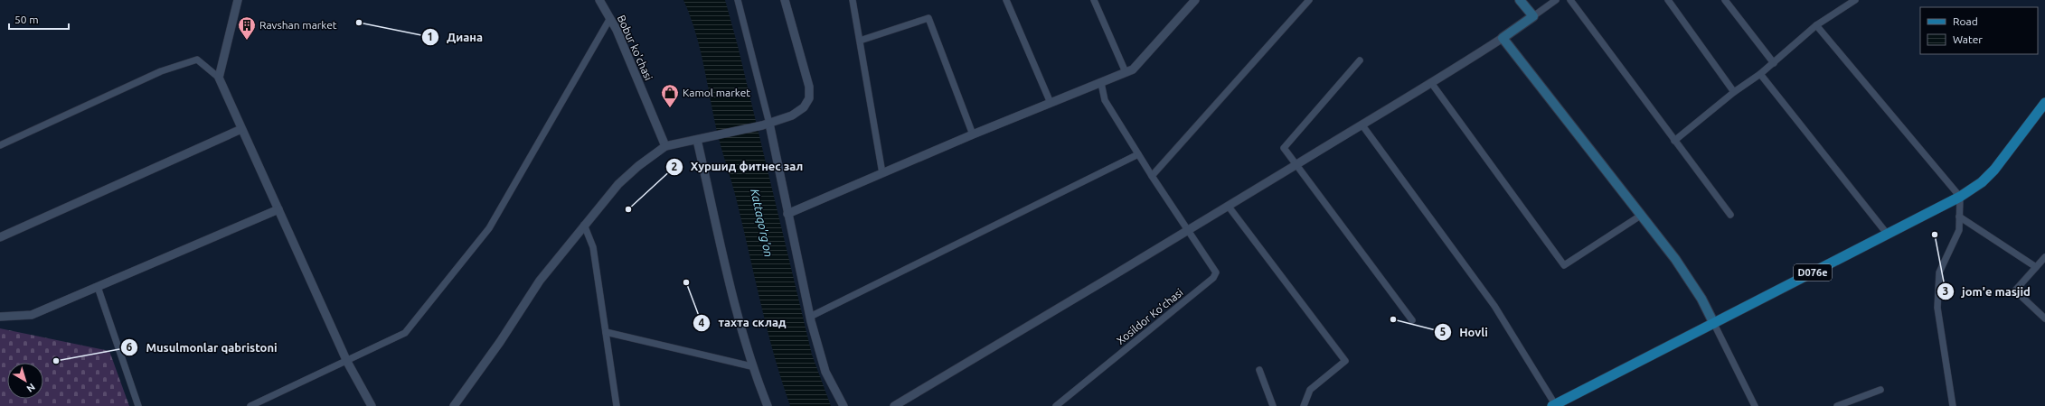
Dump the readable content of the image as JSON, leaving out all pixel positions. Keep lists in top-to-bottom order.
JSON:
{
  "streets": {
    "main road": ["D076e"],
    "street": ["Bobur ko'chasi", "Xosildor Ko’chasi"]
  },
  "water": ["Kattaqo'rg'on"],
  "places": {
    "other": [
      "Диана",
      "Хуршид фитнес зал",
      "jom'e masjid",
      "тахта склад",
      "Hovli",
      "Musulmonlar qabristoni"
    ],
    "building": ["Ravshan market"],
    "shop": ["Kamol market"]
  },
  "legend": ["Road", "Water"],
  "scale_bar": "50 m",
  "north": "bottom right"
}
